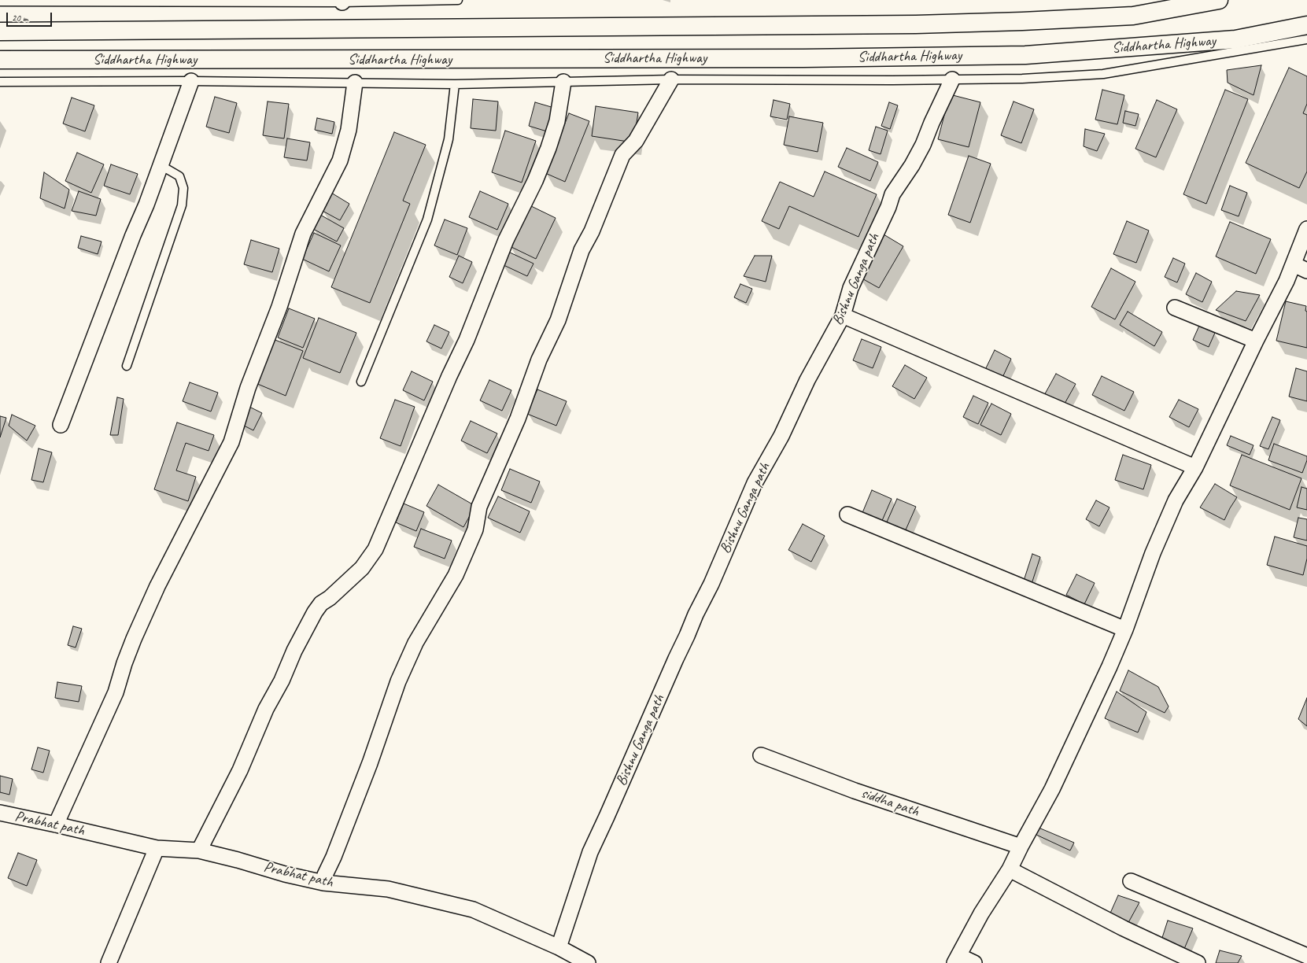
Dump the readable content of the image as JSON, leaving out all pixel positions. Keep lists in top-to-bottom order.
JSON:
{
  "streets": {
    "highway": ["Siddhartha Highway"],
    "street": ["Bishnu Ganga path", "siddha path", "Prabhat path"]
  },
  "crossings": [
    ["Bishnu Ganga path", "Prabhat path"]
  ],
  "scale_bar": "20 m"
}
